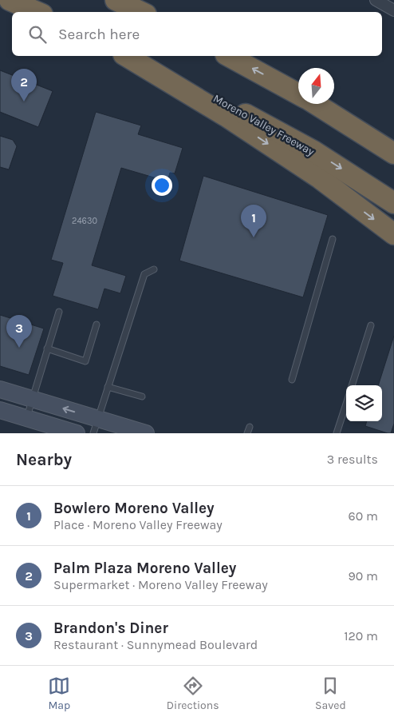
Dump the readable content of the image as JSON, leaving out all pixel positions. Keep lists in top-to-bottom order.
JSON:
{
  "streets": {
    "highway": ["Moreno Valley Freeway"]
  },
  "house_numbers": ["24630"],
  "north": "top",
  "page": {
    "search": "Search here",
    "pins": ["2", "1", "3"],
    "heading": ["Nearby", "3 results"],
    "list": [
      {
        "mark": "1",
        "name": "Bowlero Moreno Valley",
        "note": "Place · Moreno Valley Freeway",
        "value": "60 m"
      },
      {
        "mark": "2",
        "name": "Palm Plaza Moreno Valley",
        "note": "Supermarket · Moreno Valley Freeway",
        "value": "90 m"
      },
      {
        "mark": "3",
        "name": "Brandon's Diner",
        "note": "Restaurant · Sunnymead Boulevard",
        "value": "120 m"
      }
    ],
    "nav": ["Map", "Directions", "Saved"]
  }
}
